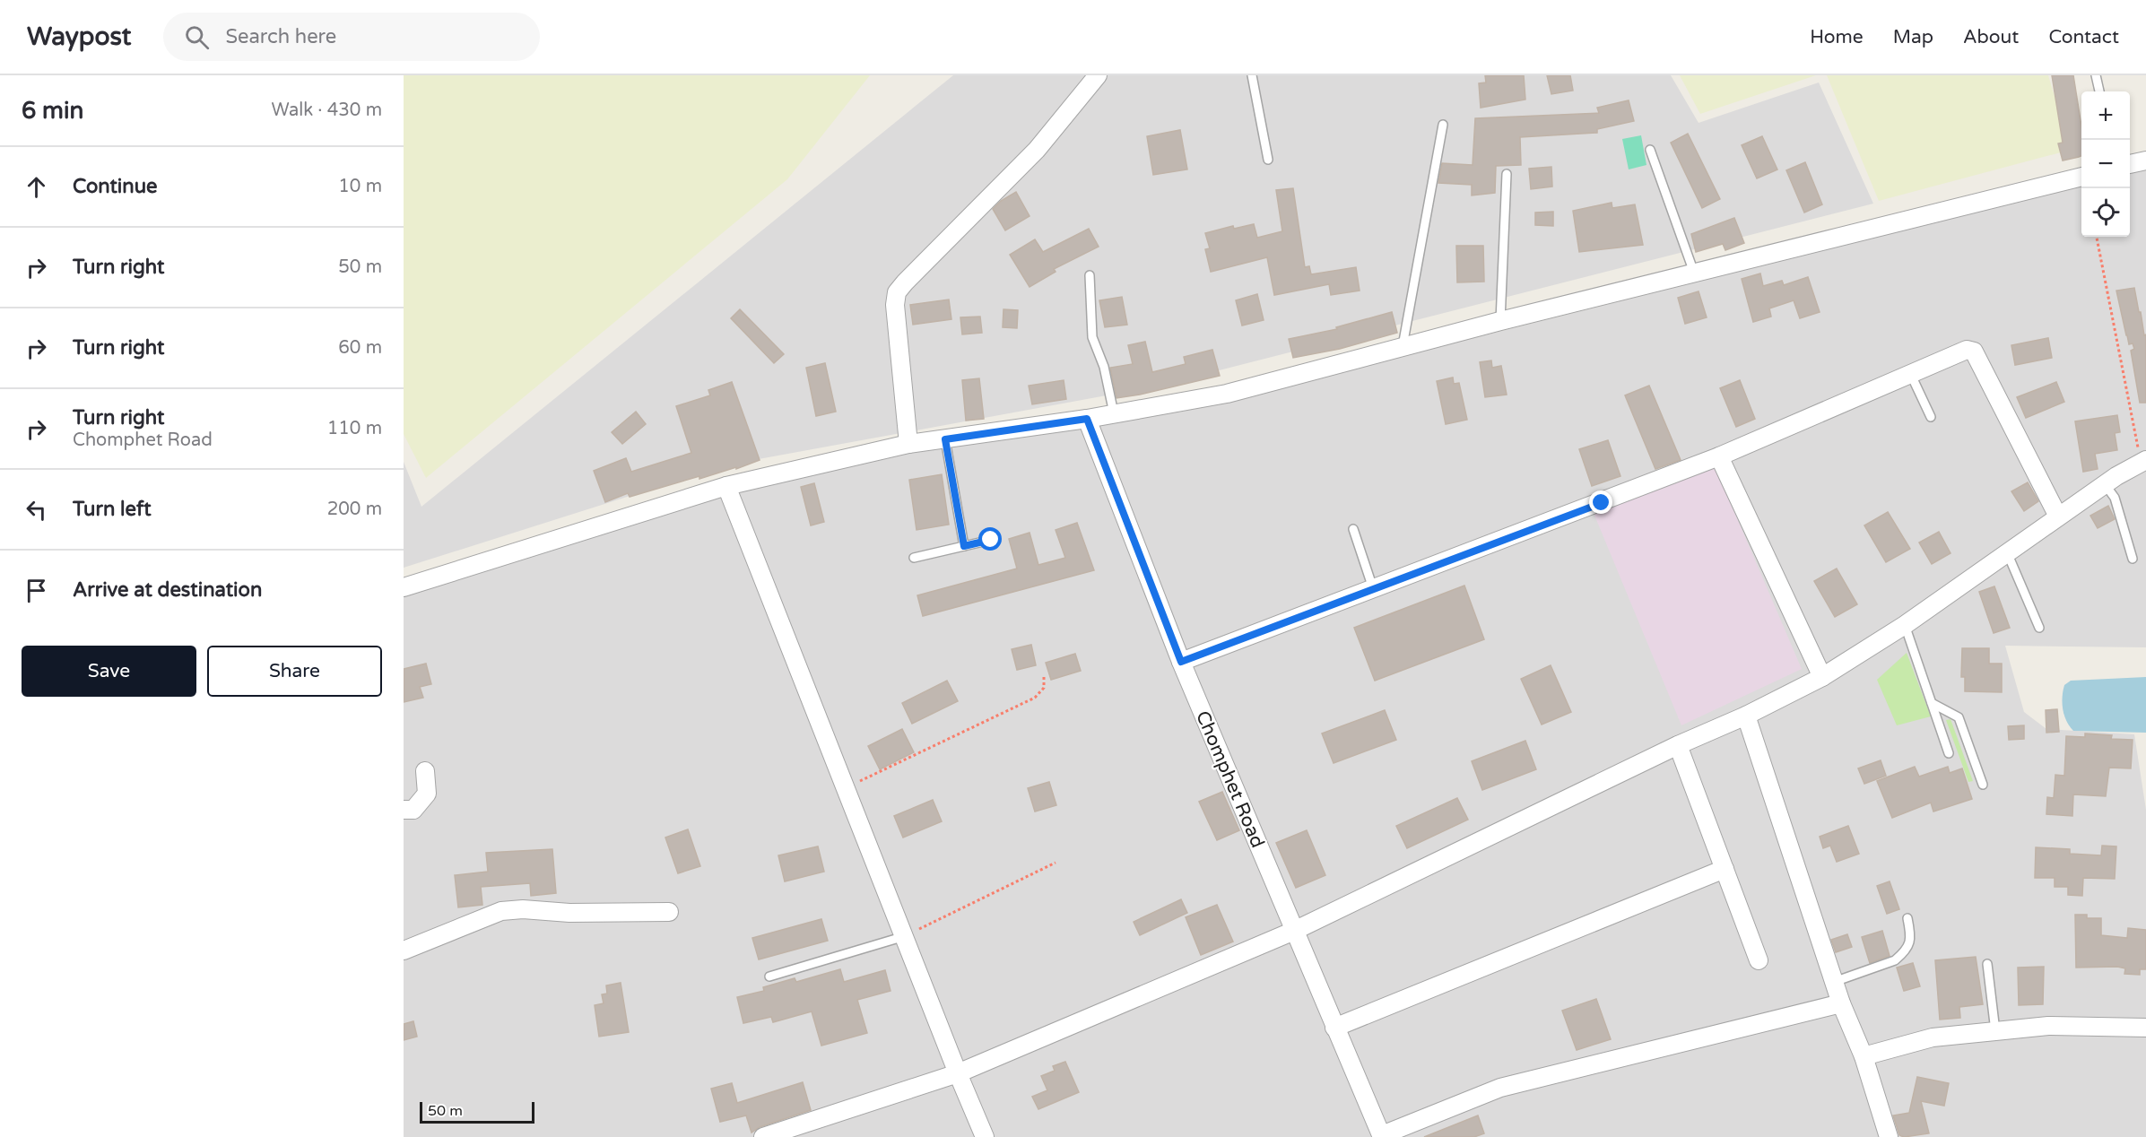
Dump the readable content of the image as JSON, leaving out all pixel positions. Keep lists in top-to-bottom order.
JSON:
{
  "streets": {
    "street": ["Chomphet Road"]
  },
  "scale_bar": "50 m",
  "page": {
    "header": "Waypost",
    "search": "Search here",
    "nav": [
      "Home",
      "Map",
      "About",
      "Contact"
    ],
    "heading": ["6 min", "Walk · 430 m"],
    "map_buttons": ["+", "−"],
    "list": [
      ["Continue", "10 m"],
      ["Turn right", "50 m"],
      ["Turn right", "60 m"],
      ["Turn right", "Chomphet Road", "110 m"],
      ["Turn left", "200 m"],
      "Arrive at destination"
    ],
    "buttons": ["Save", "Share"],
    "scale": "50 m"
  }
}
